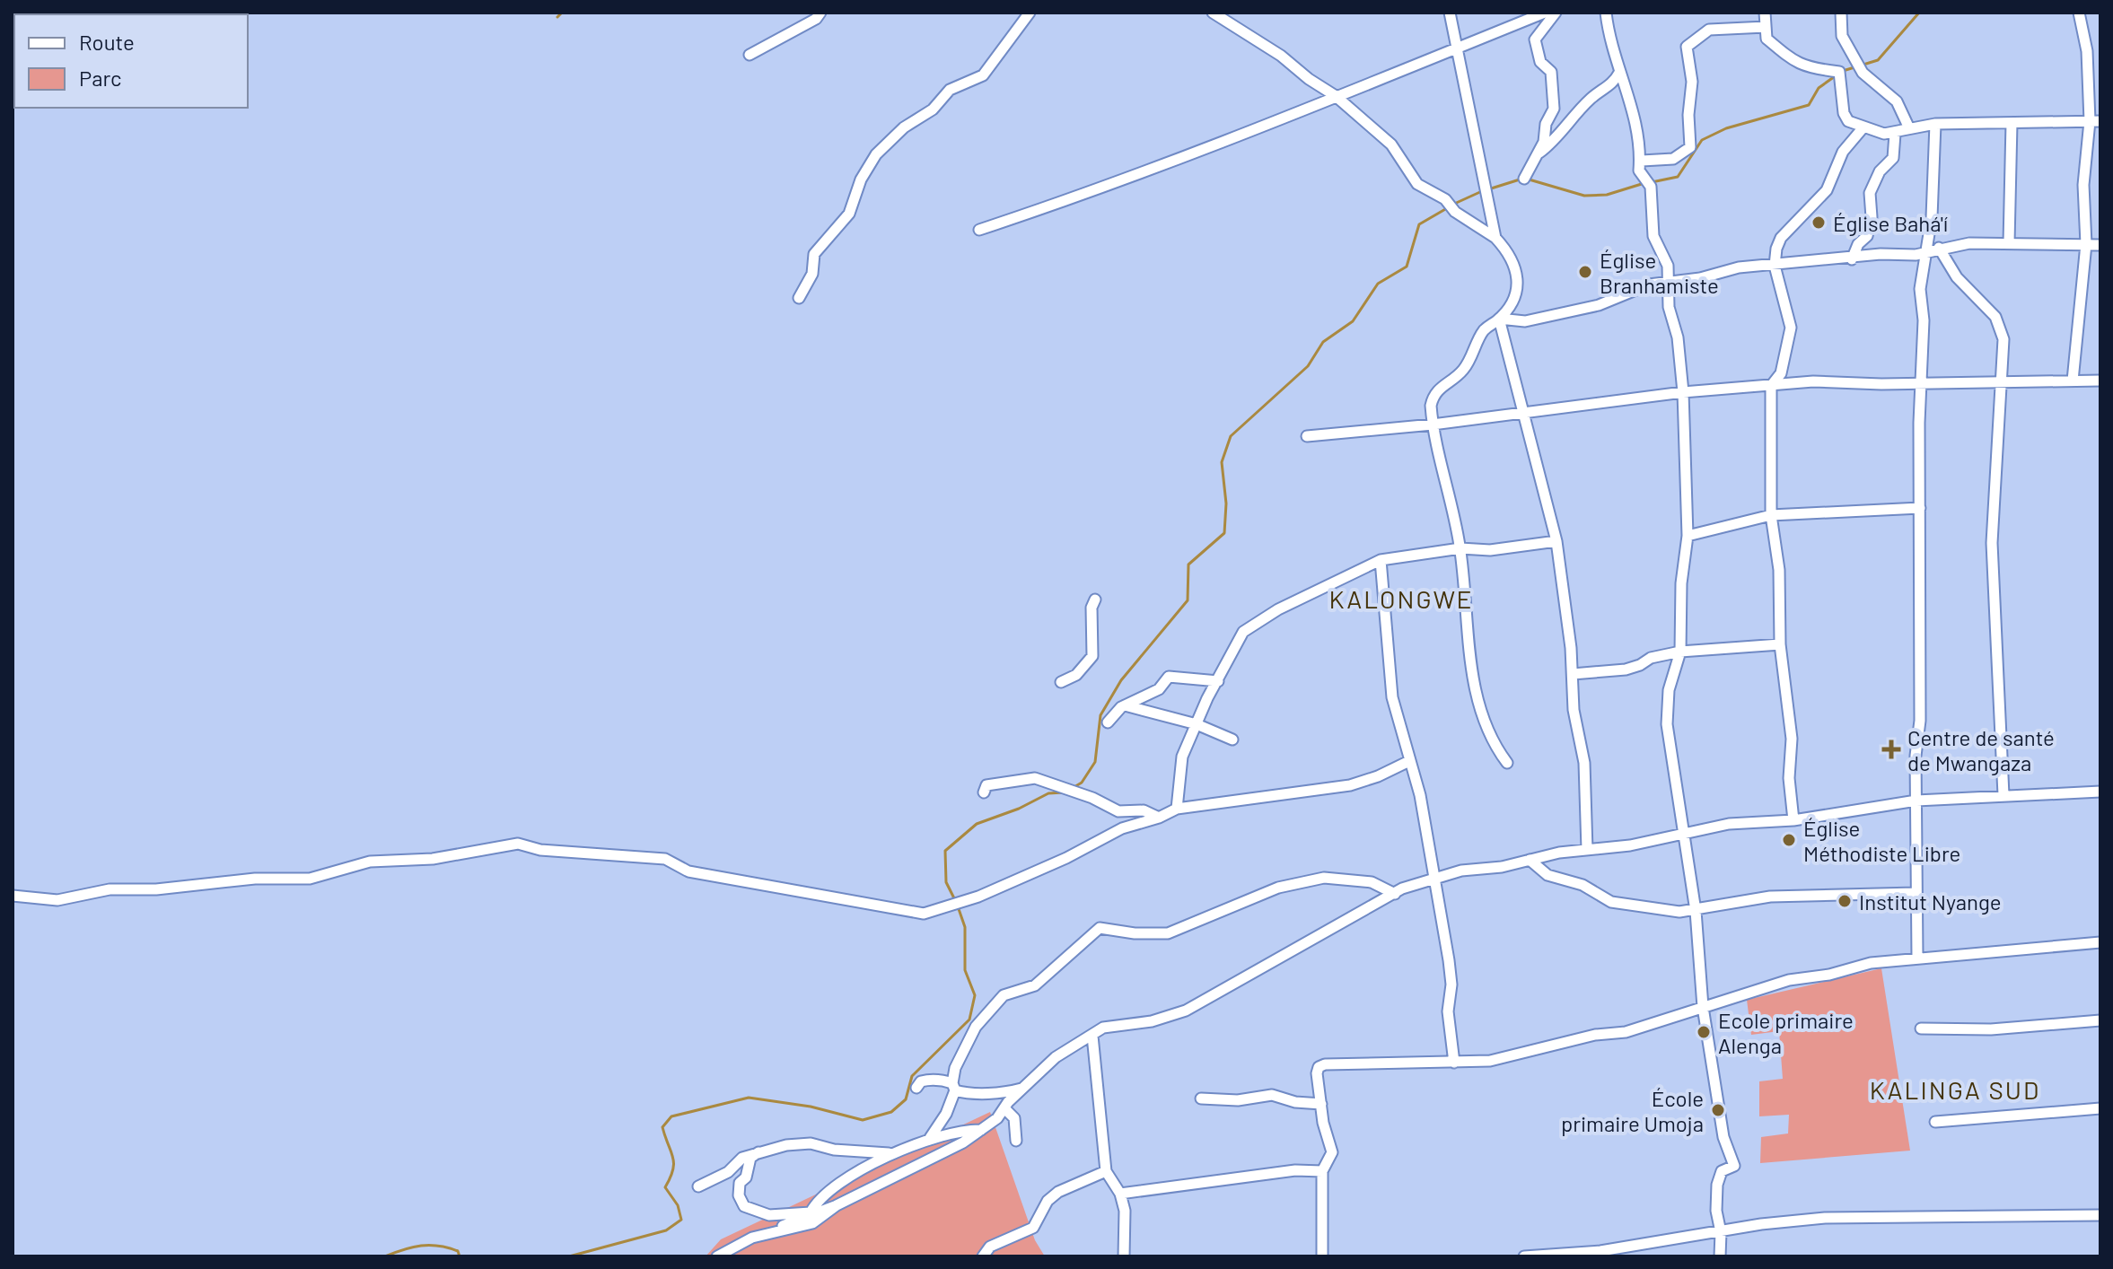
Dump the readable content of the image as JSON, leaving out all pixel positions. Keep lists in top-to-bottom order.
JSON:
{
  "districts": ["KALONGWE", "KALINGA SUD"],
  "places": {
    "other": [
      "Église Bahá'í",
      "Église Branhamiste",
      "Église Méthodiste Libre",
      "Institut Nyange",
      "Ecole primaire Alenga",
      "École primaire Umoja"
    ],
    "health": ["Centre de santé de Mwangaza"]
  },
  "legend": ["Route", "Parc"]
}
